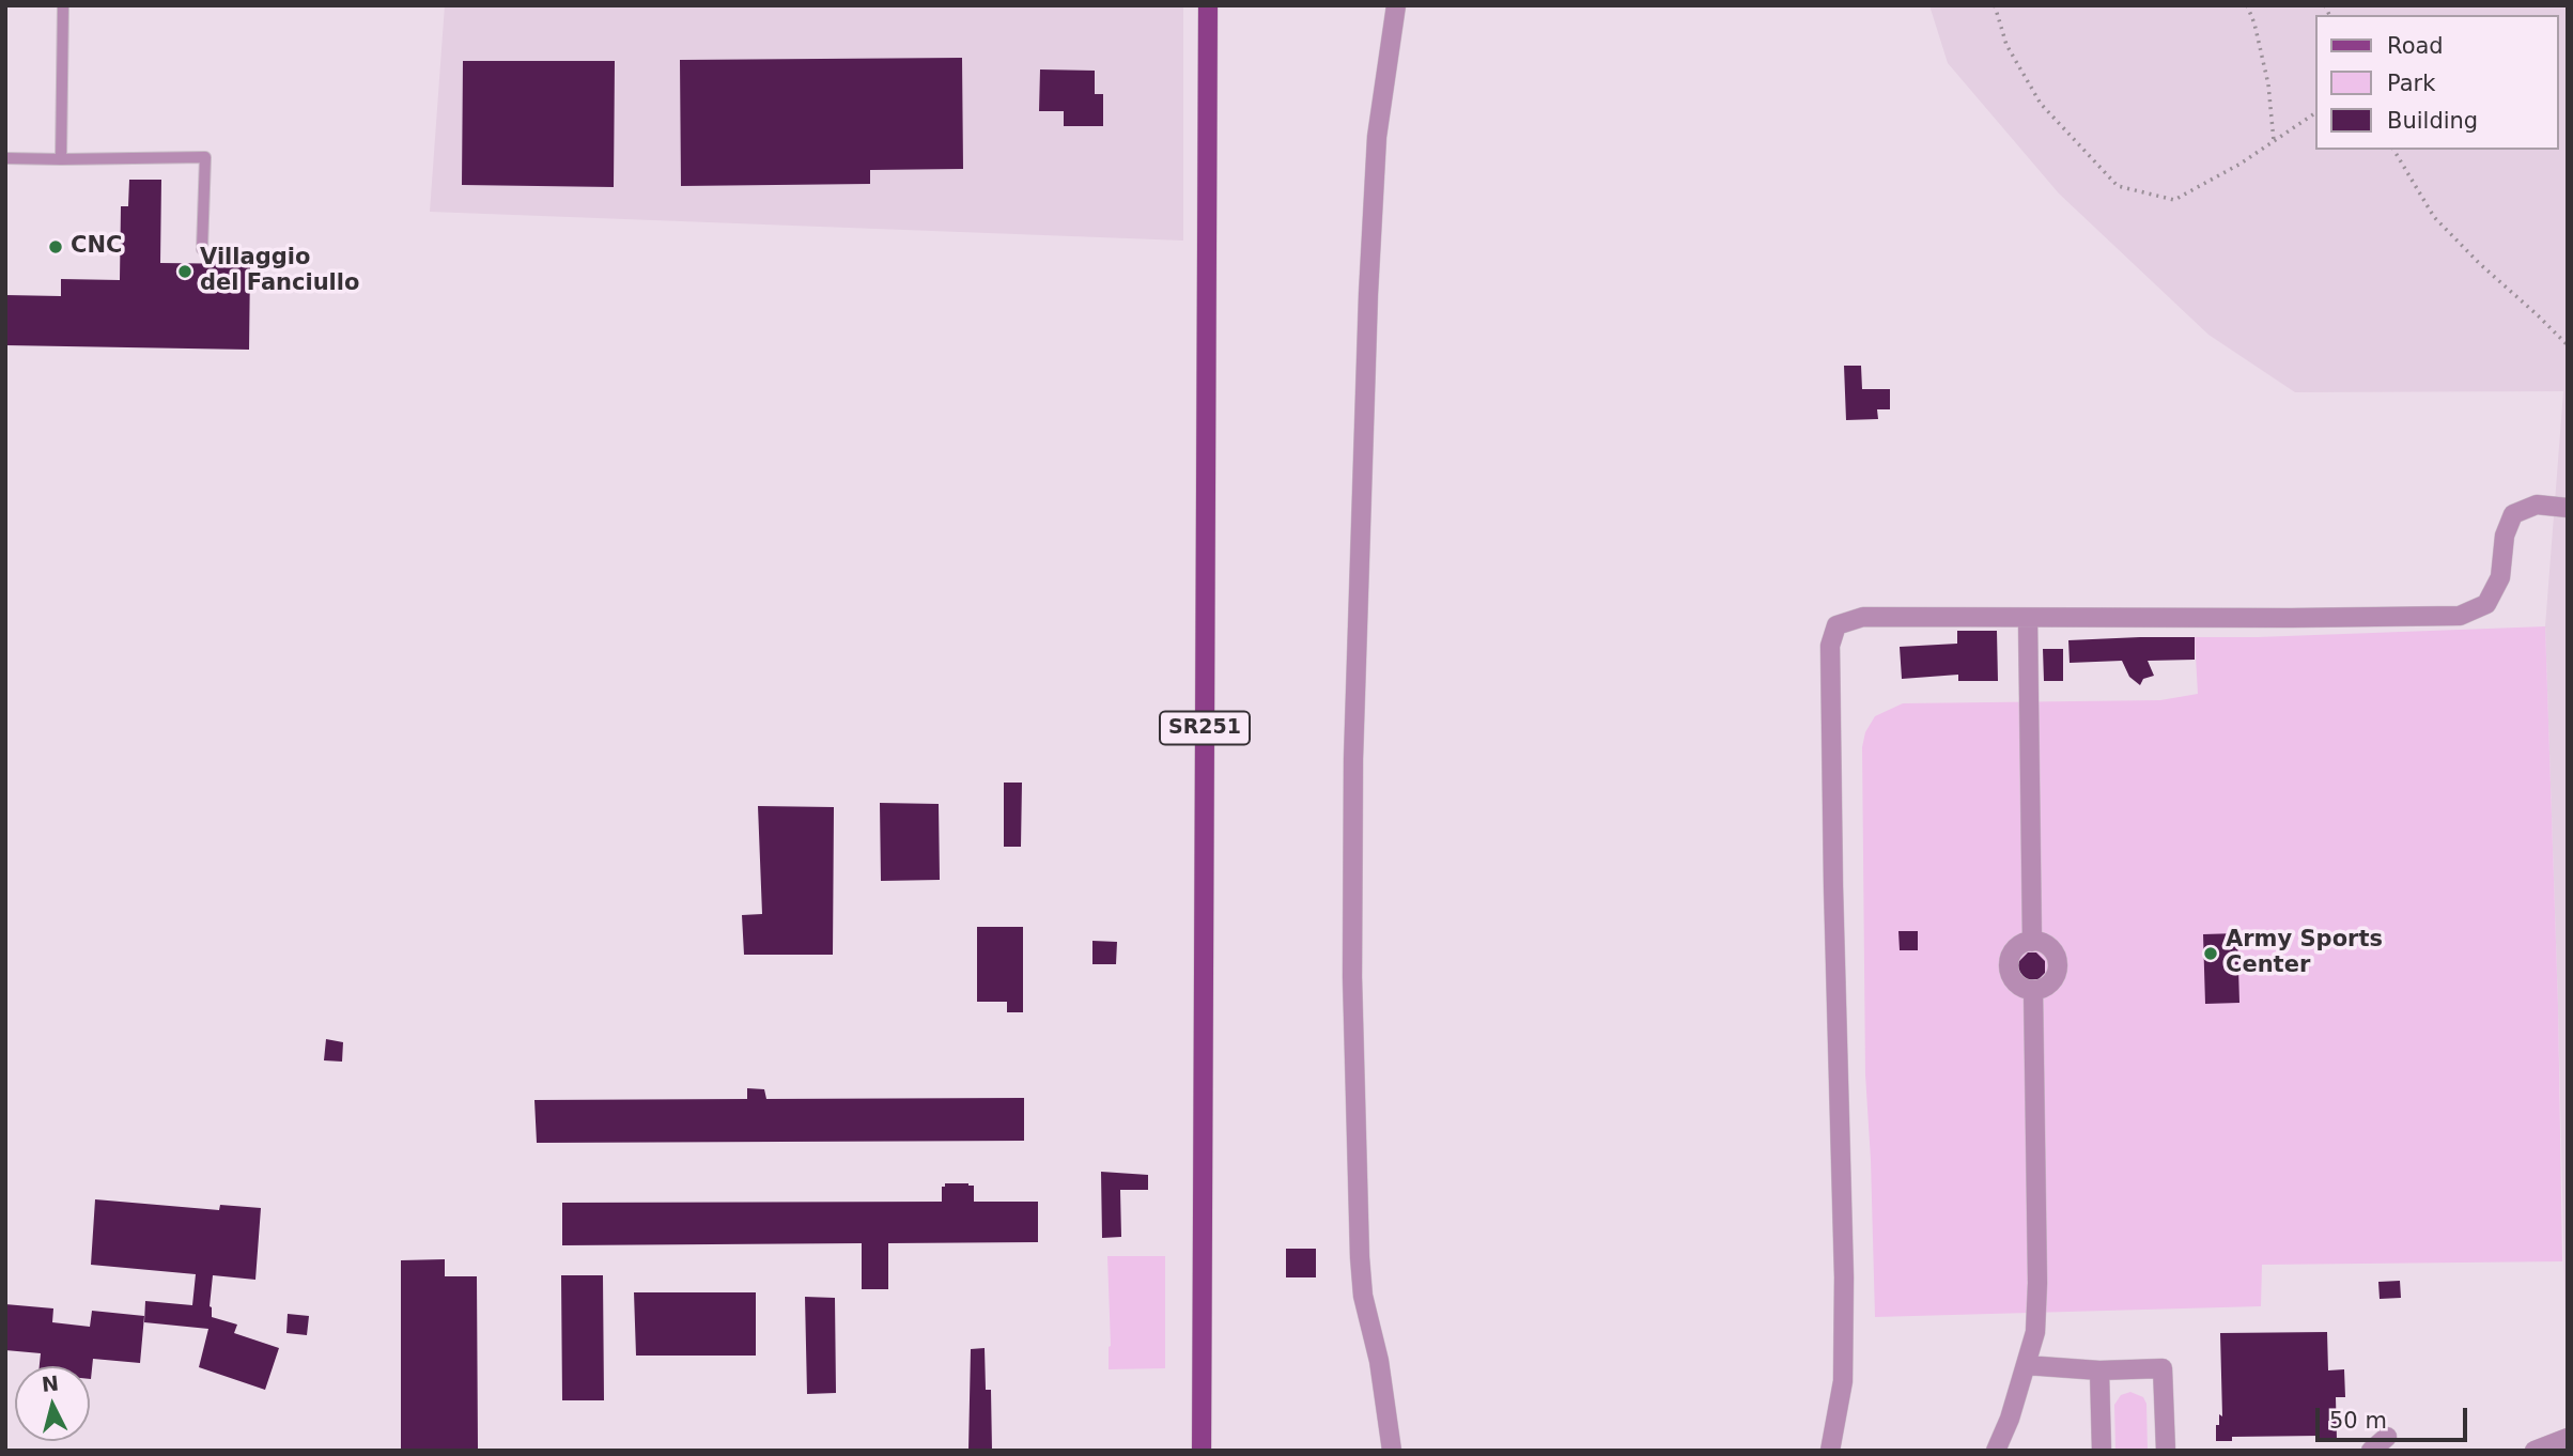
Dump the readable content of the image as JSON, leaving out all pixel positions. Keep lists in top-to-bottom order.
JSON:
{
  "streets": {
    "main road": ["SR251"]
  },
  "places": ["CNC", "Villaggio del Fanciullo", "Army Sports Center"],
  "legend": ["Road", "Park", "Building"],
  "scale_bar": "50 m",
  "north": "top"
}
